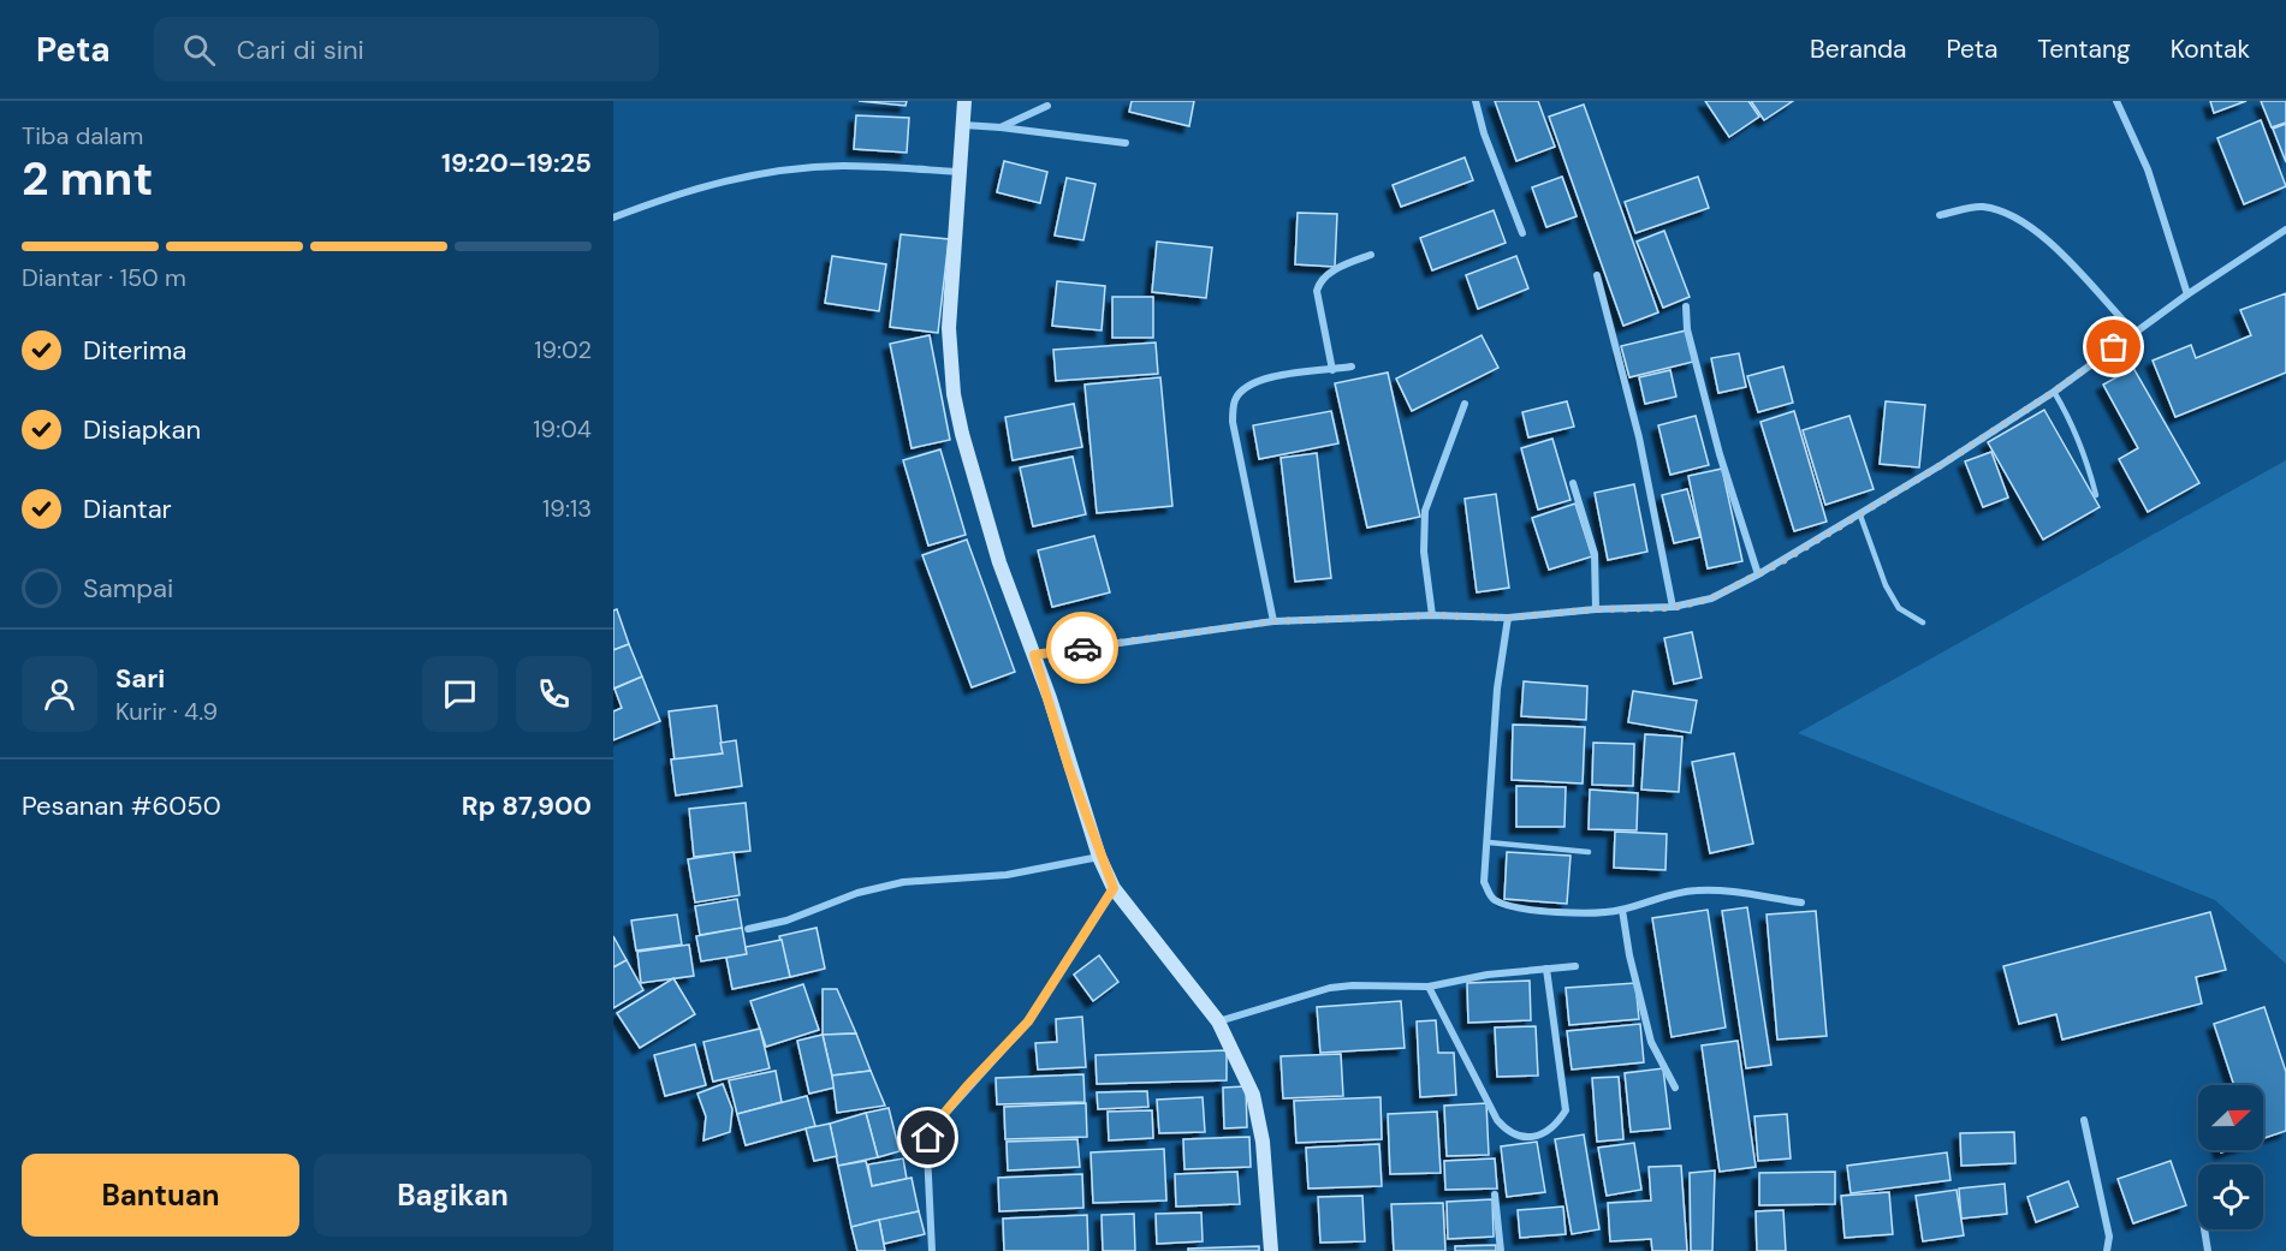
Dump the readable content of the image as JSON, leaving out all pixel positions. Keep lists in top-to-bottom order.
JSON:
{
  "north": "right",
  "page": {
    "header": "Peta",
    "search": "Cari di sini",
    "nav": [
      "Beranda",
      "Peta",
      "Tentang",
      "Kontak"
    ],
    "heading": ["2 mnt", "Tiba dalam", "19:20–19:25"],
    "panel": [
      "Sari",
      "Kurir · 4.9",
      "Pesanan #6050",
      "Rp 87,900"
    ],
    "bar": "Diantar · 150 m",
    "list": [
      ["Diterima", "19:02"],
      ["Disiapkan", "19:04"],
      ["Diantar", "19:13"],
      "Sampai"
    ],
    "buttons": ["Bantuan", "Bagikan"]
  }
}
